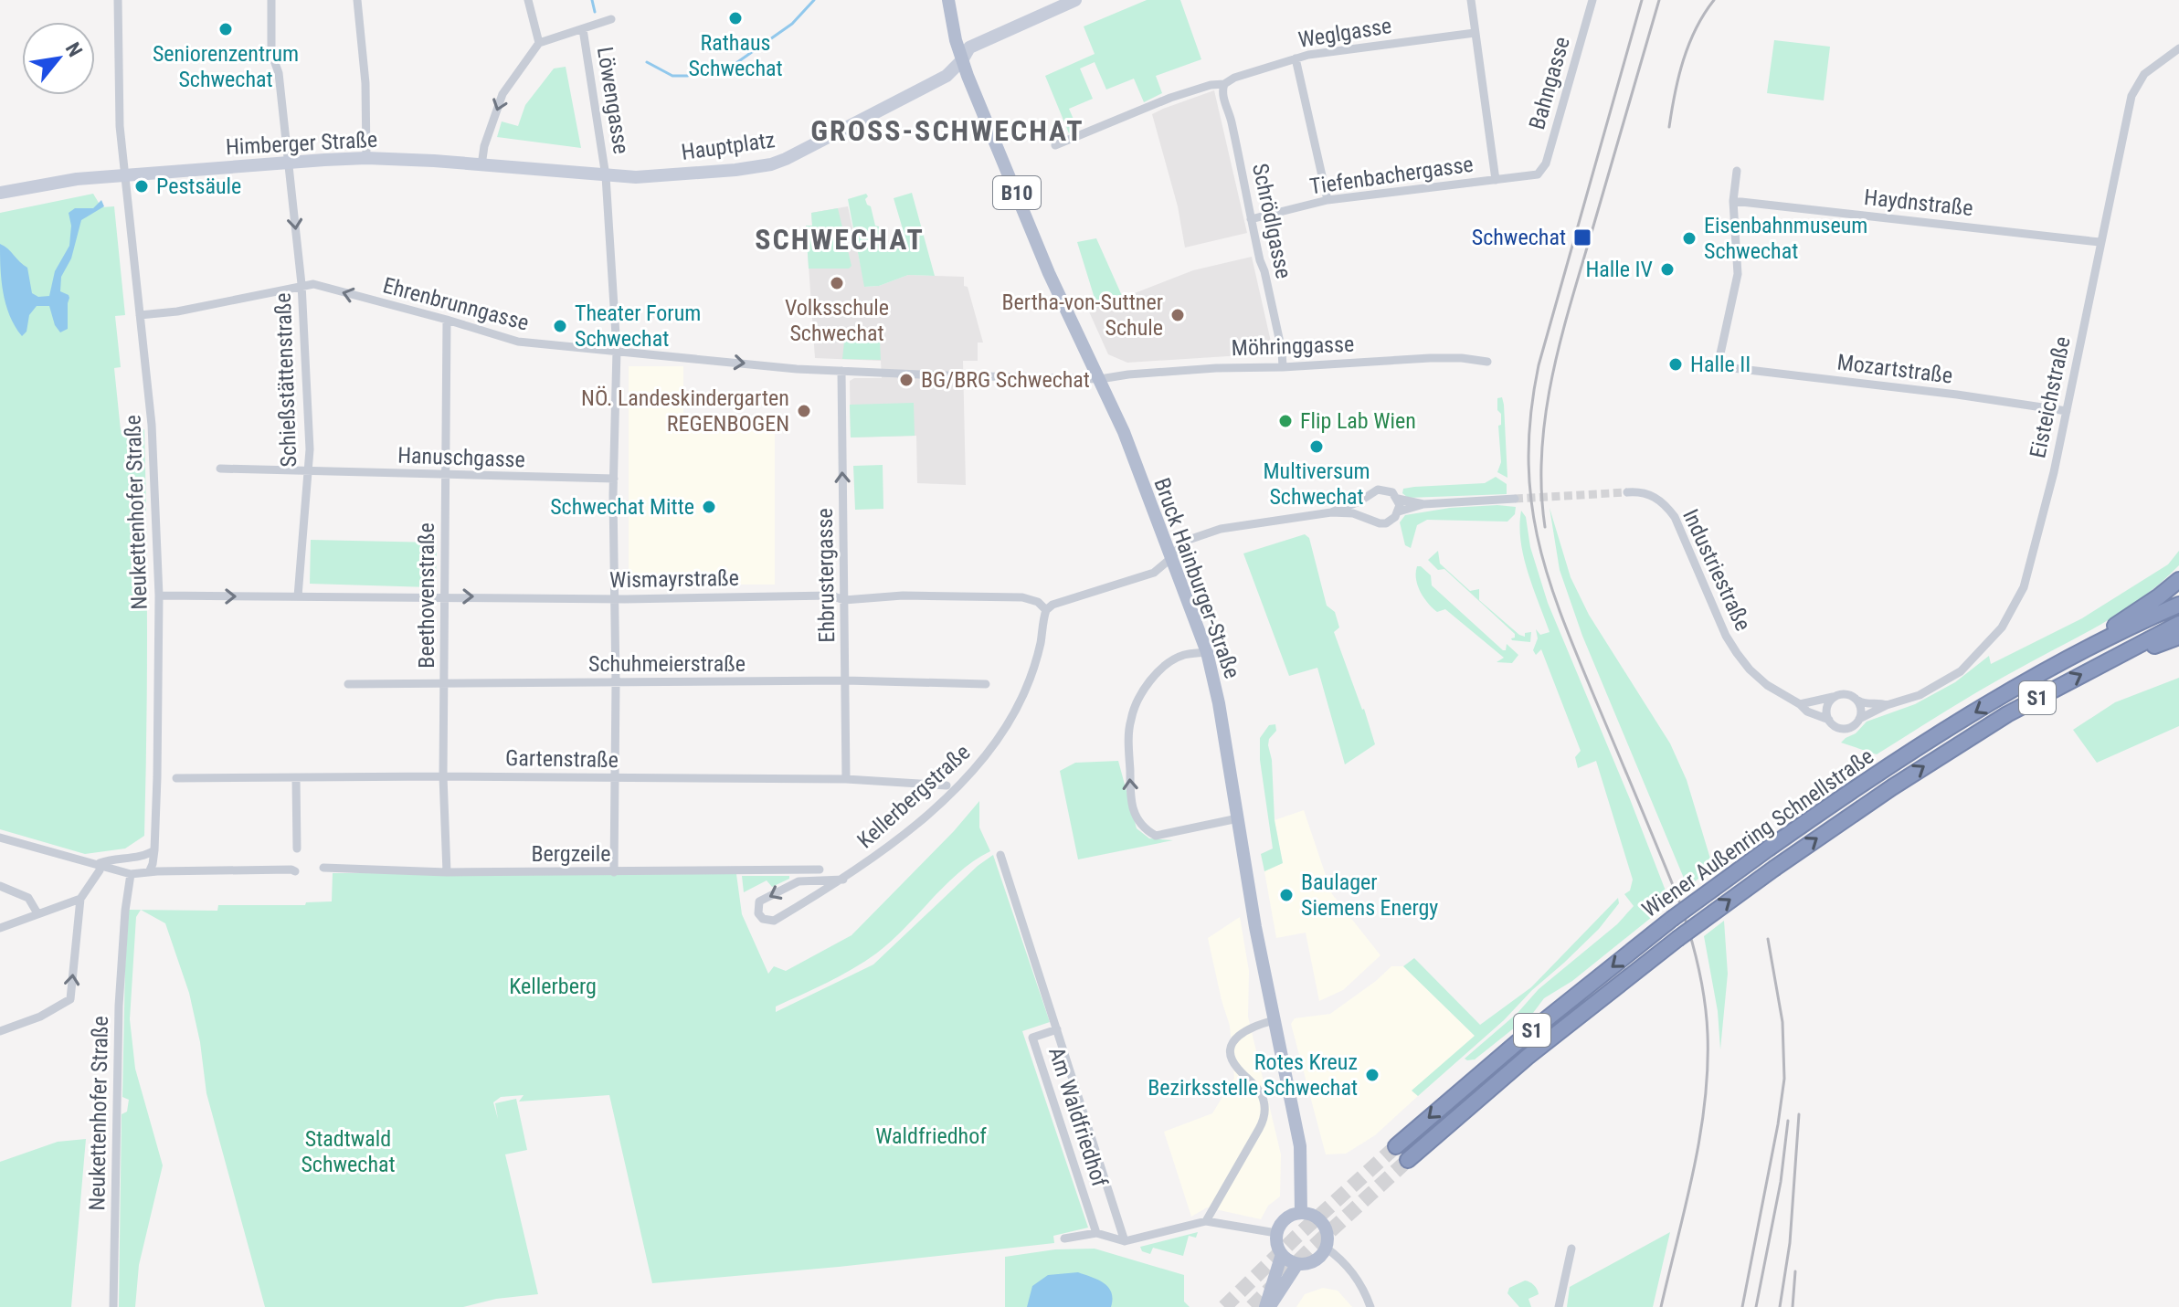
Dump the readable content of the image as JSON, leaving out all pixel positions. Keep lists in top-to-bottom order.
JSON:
{
  "streets": {
    "highway": ["S1", "Wiener Außenring Schnellstraße"],
    "main road": [
      "Himberger Straße",
      "Hauptplatz",
      "B10",
      "Bruck Hainburger-Straße"
    ],
    "street": [
      "Weglgasse",
      "Bahngasse",
      "Löwengasse",
      "Tiefenbachergasse",
      "Haydnstraße",
      "Schrödlgasse",
      "Ehrenbrunngasse",
      "Möhringgasse",
      "Mozartstraße",
      "Schießstättenstraße",
      "Eisteichstraße",
      "Hanuschgasse",
      "Neukettenhofer Straße",
      "Industriestraße",
      "Ehbrustergasse",
      "Wismayrstraße",
      "Beethovenstraße",
      "Schuhmeierstraße",
      "Gartenstraße",
      "Kellerbergstraße",
      "Bergzeile",
      "Am Waldfriedhof"
    ]
  },
  "crossings": [
    ["Weglgasse", "Schrödlgasse"],
    ["Bahngasse", "Tiefenbachergasse"],
    ["Löwengasse", "Himberger Straße"],
    ["Löwengasse", "Hauptplatz"],
    ["Löwengasse", "Ehrenbrunngasse"],
    ["Löwengasse", "Hanuschgasse"],
    ["Löwengasse", "Wismayrstraße"],
    ["Löwengasse", "Schuhmeierstraße"],
    ["Löwengasse", "Gartenstraße"],
    ["Löwengasse", "Bergzeile"],
    ["Himberger Straße", "Hauptplatz"],
    ["Himberger Straße", "Schießstättenstraße"],
    ["Himberger Straße", "Neukettenhofer Straße"],
    ["Hauptplatz", "B10"],
    ["Hauptplatz", "Bruck Hainburger-Straße"],
    ["Tiefenbachergasse", "Schrödlgasse"],
    ["B10", "Bruck Hainburger-Straße"],
    ["Haydnstraße", "Mozartstraße"],
    ["Haydnstraße", "Eisteichstraße"],
    ["Schrödlgasse", "Möhringgasse"],
    ["Ehrenbrunngasse", "Möhringgasse"],
    ["Ehrenbrunngasse", "Schießstättenstraße"],
    ["Ehrenbrunngasse", "Neukettenhofer Straße"],
    ["Ehrenbrunngasse", "Ehbrustergasse"],
    ["Ehrenbrunngasse", "Bruck Hainburger-Straße"],
    ["Ehrenbrunngasse", "Beethovenstraße"],
    ["Möhringgasse", "Bruck Hainburger-Straße"],
    ["Mozartstraße", "Eisteichstraße"],
    ["Schießstättenstraße", "Hanuschgasse"],
    ["Schießstättenstraße", "Wismayrstraße"],
    ["Eisteichstraße", "Industriestraße"],
    ["Hanuschgasse", "Beethovenstraße"],
    ["Neukettenhofer Straße", "Wismayrstraße"],
    ["Ehbrustergasse", "Wismayrstraße"],
    ["Ehbrustergasse", "Schuhmeierstraße"],
    ["Ehbrustergasse", "Gartenstraße"],
    ["Wismayrstraße", "Beethovenstraße"],
    ["Wismayrstraße", "Kellerbergstraße"],
    ["Beethovenstraße", "Schuhmeierstraße"],
    ["Beethovenstraße", "Gartenstraße"],
    ["Beethovenstraße", "Bergzeile"]
  ],
  "one_way": ["Ehbrustergasse"],
  "districts": ["GROSS-SCHWECHAT", "SCHWECHAT"],
  "parks": ["Kellerberg", "Waldfriedhof", "Stadtwald Schwechat"],
  "places": {
    "other": [
      "Rathaus Schwechat",
      "Seniorenzentrum Schwechat",
      "Pestsäule",
      "Eisenbahnmuseum Schwechat",
      "Halle IV",
      "Volksschule Schwechat",
      "Bertha-von-Suttner Schule",
      "Theater Forum Schwechat",
      "Halle II",
      "BG/BRG Schwechat",
      "NÖ. Landeskindergarten REGENBOGEN",
      "Flip Lab Wien",
      "Multiversum Schwechat",
      "Schwechat Mitte",
      "Baulager Siemens Energy",
      "Rotes Kreuz Bezirksstelle Schwechat"
    ],
    "transit": ["Schwechat"]
  },
  "north": "top right"
}
